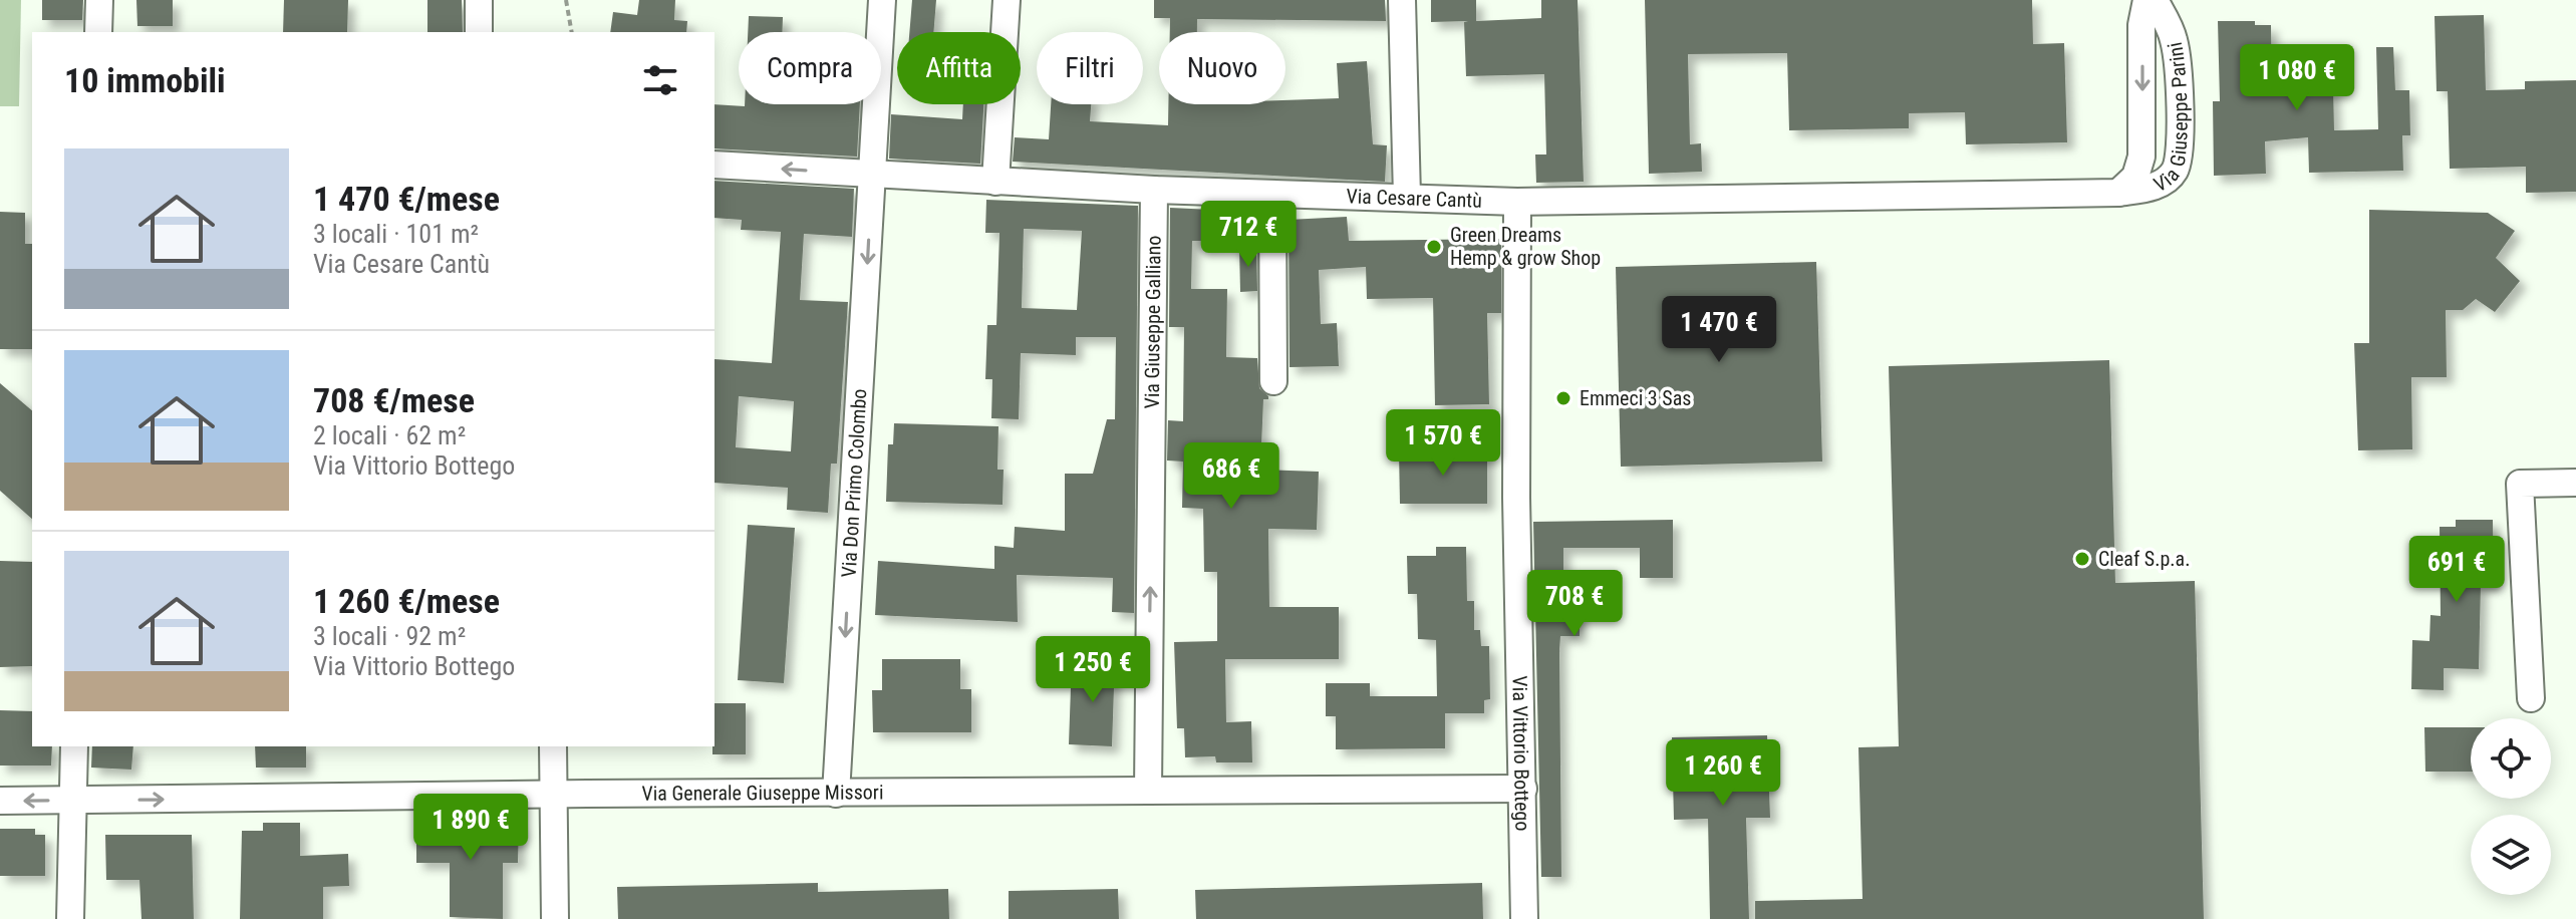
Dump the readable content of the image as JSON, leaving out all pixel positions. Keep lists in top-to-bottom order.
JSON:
{
  "streets": {
    "street": [
      "Via Giuseppe Parini",
      "Via Cesare Cantù",
      "Via Giuseppe Galliano",
      "Via Don Primo Colombo",
      "Via Vittorio Bottego",
      "Via Generale Giuseppe Missori"
    ]
  },
  "crossings": [
    ["Via Giuseppe Parini", "Via Cesare Cantù"],
    ["Via Cesare Cantù", "Via Giuseppe Galliano"],
    ["Via Cesare Cantù", "Via Don Primo Colombo"],
    ["Via Cesare Cantù", "Via Vittorio Bottego"],
    ["Via Giuseppe Galliano", "Via Generale Giuseppe Missori"],
    ["Via Don Primo Colombo", "Via Generale Giuseppe Missori"],
    ["Via Vittorio Bottego", "Via Generale Giuseppe Missori"]
  ],
  "one_way": ["Via Giuseppe Parini", "Via Don Primo Colombo"],
  "places": ["Green Dreams Hemp & grow Shop", "Emmeci 3 Sas", "Cleaf S.p.a."],
  "page": {
    "chip": [
      "Compra",
      "Affitta",
      "Filtri",
      "Nuovo"
    ],
    "heading": "10 immobili",
    "price": [
      "1 080 €",
      "712 €",
      "1 470 €",
      "1 570 €",
      "686 €",
      "691 €",
      "708 €",
      "1 250 €",
      "1 260 €",
      "1 890 €"
    ],
    "list": [
      {
        "name": "1 470 €/mese",
        "note": "3 locali · 101 m² · Via Cesare Cantù"
      },
      {
        "name": "708 €/mese",
        "note": "2 locali · 62 m² · Via Vittorio Bottego"
      },
      {
        "name": "1 260 €/mese",
        "note": "3 locali · 92 m² · Via Vittorio Bottego"
      }
    ]
  }
}
